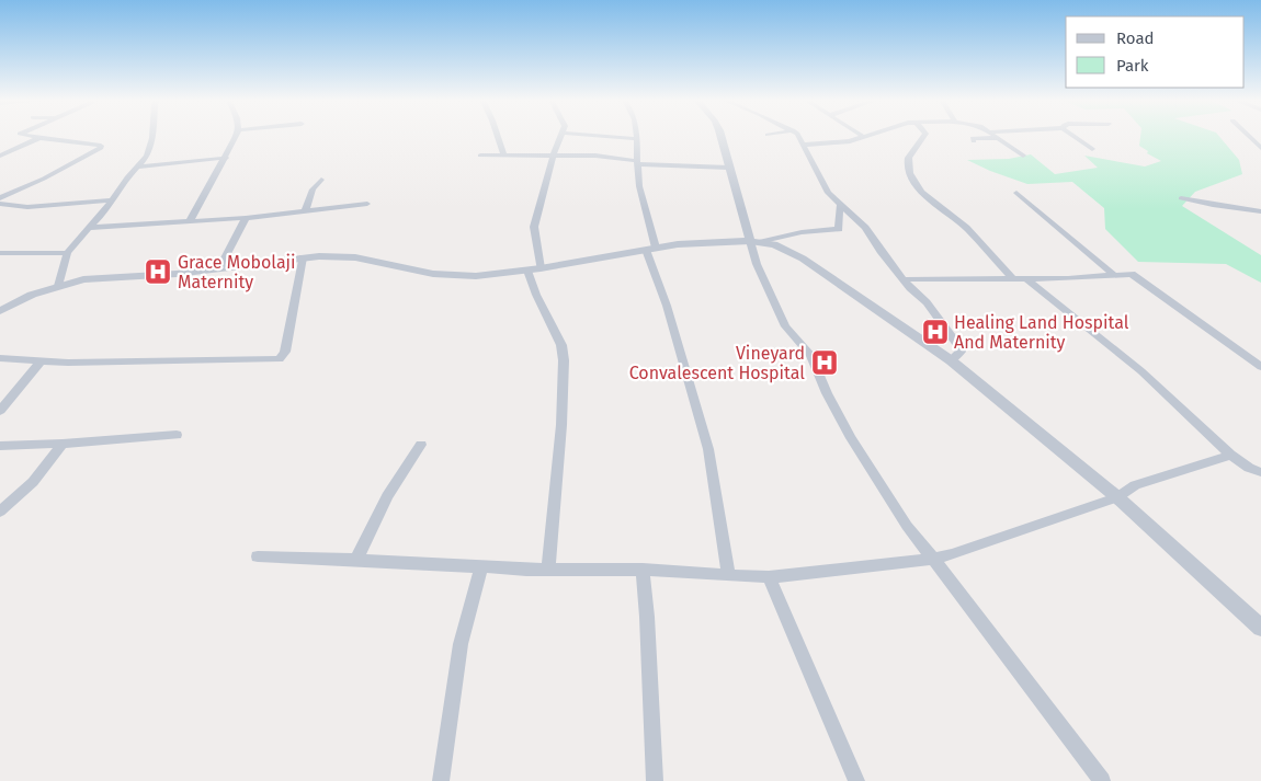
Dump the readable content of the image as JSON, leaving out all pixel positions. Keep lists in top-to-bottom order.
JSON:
{
  "places": {
    "hospital": ["Grace Mobolaji Maternity", "Healing Land Hospital And Maternity", "Vineyard Convalescent Hospital"]
  },
  "legend": ["Road", "Park"]
}
